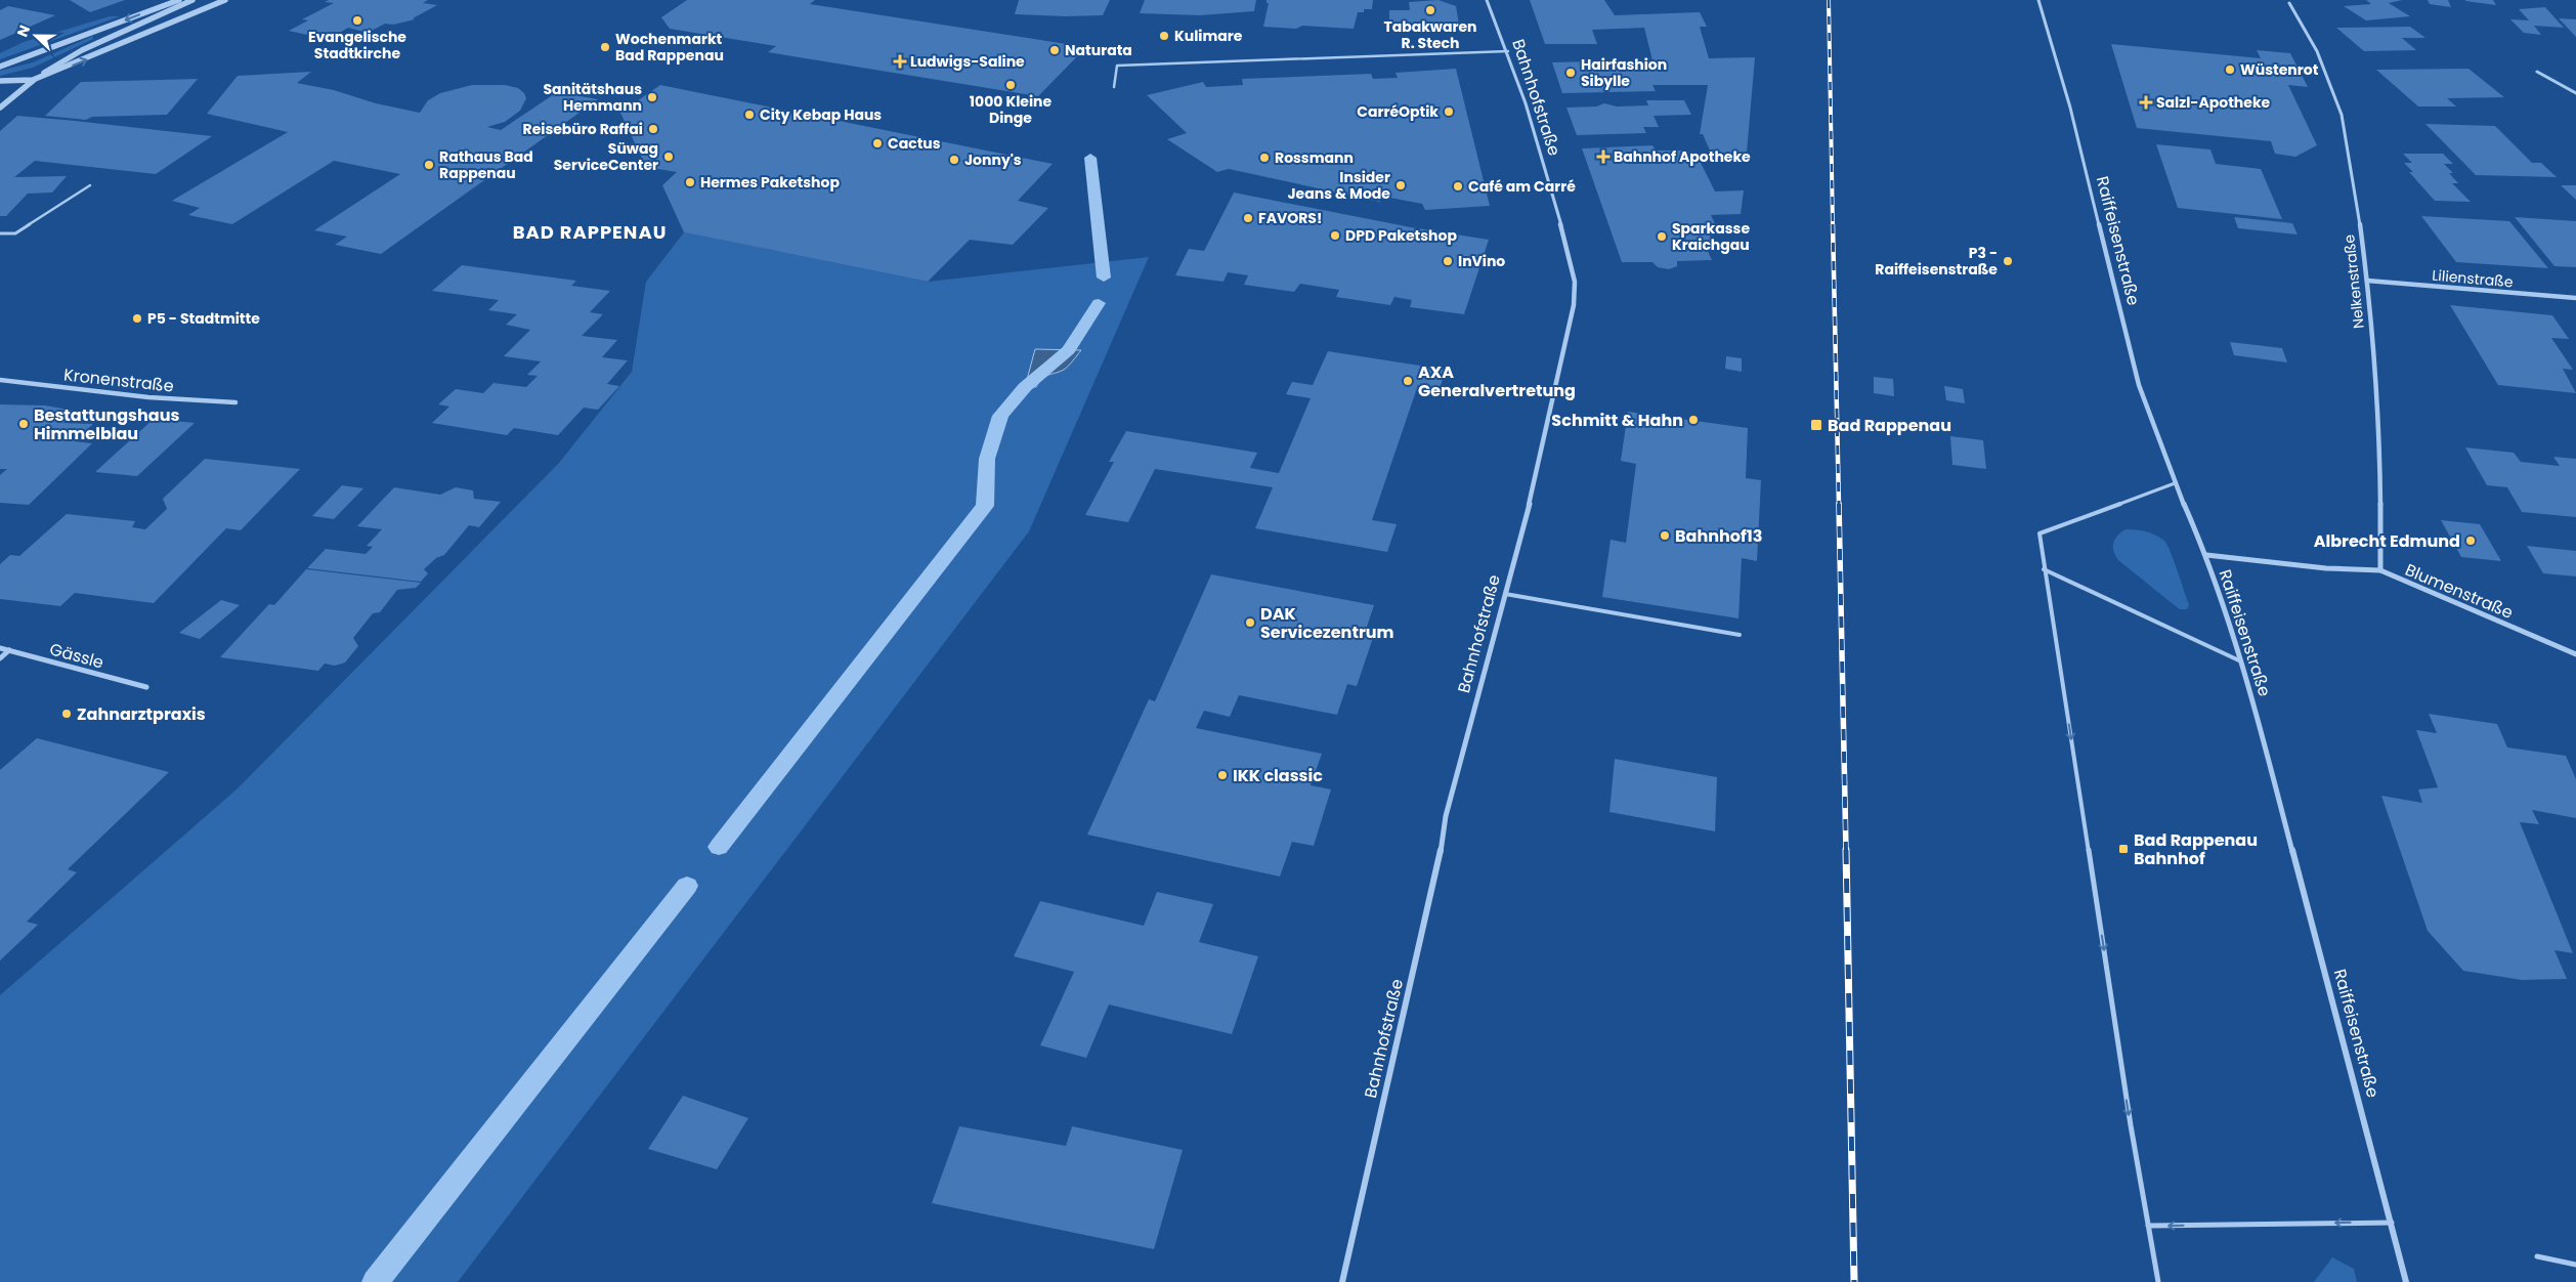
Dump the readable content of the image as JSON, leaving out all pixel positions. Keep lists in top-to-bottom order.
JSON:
{
  "streets": {
    "street": [
      "Bahnhofstraße",
      "Raiffeisenstraße",
      "Lilienstraße",
      "Nelkenstraße",
      "Kronenstraße",
      "Blumenstraße",
      "Gässle"
    ]
  },
  "crossings": [
    ["Raiffeisenstraße", "Blumenstraße"],
    ["Lilienstraße", "Nelkenstraße"],
    ["Nelkenstraße", "Blumenstraße"]
  ],
  "districts": ["BAD RAPPENAU"],
  "places": {
    "other": [
      "Tabakwaren R. Stech",
      "Evangelische Stadtkirche",
      "Kulimare",
      "Wochenmarkt Bad Rappenau",
      "Naturata",
      "Wüstenrot",
      "Hairfashion Sibylle",
      "1000 Kleine Dinge",
      "Sanitätshaus Hemmann",
      "CarréOptik",
      "City Kebap Haus",
      "Reisebüro Raffai",
      "Cactus",
      "Süwag ServiceCenter",
      "Rossmann",
      "Jonny's",
      "Rathaus Bad Rappenau",
      "Hermes Paketshop",
      "Insider Jeans & Mode",
      "Café am Carré",
      "FAVORS!",
      "DPD Paketshop",
      "Sparkasse Kraichgau",
      "InVino",
      "P3 - Raiffeisenstraße",
      "P5 - Stadtmitte",
      "AXA Generalvertretung",
      "Schmitt & Hahn",
      "Bestattungshaus Himmelblau",
      "Bahnhof13",
      "Albrecht Edmund",
      "DAK Servicezentrum",
      "Zahnarztpraxis",
      "IKK classic"
    ],
    "health": ["Ludwigs-Saline", "Salzl-Apotheke", "Bahnhof Apotheke"],
    "transit": ["Bad Rappenau", "Bad Rappenau Bahnhof"]
  },
  "north": "left"
}
